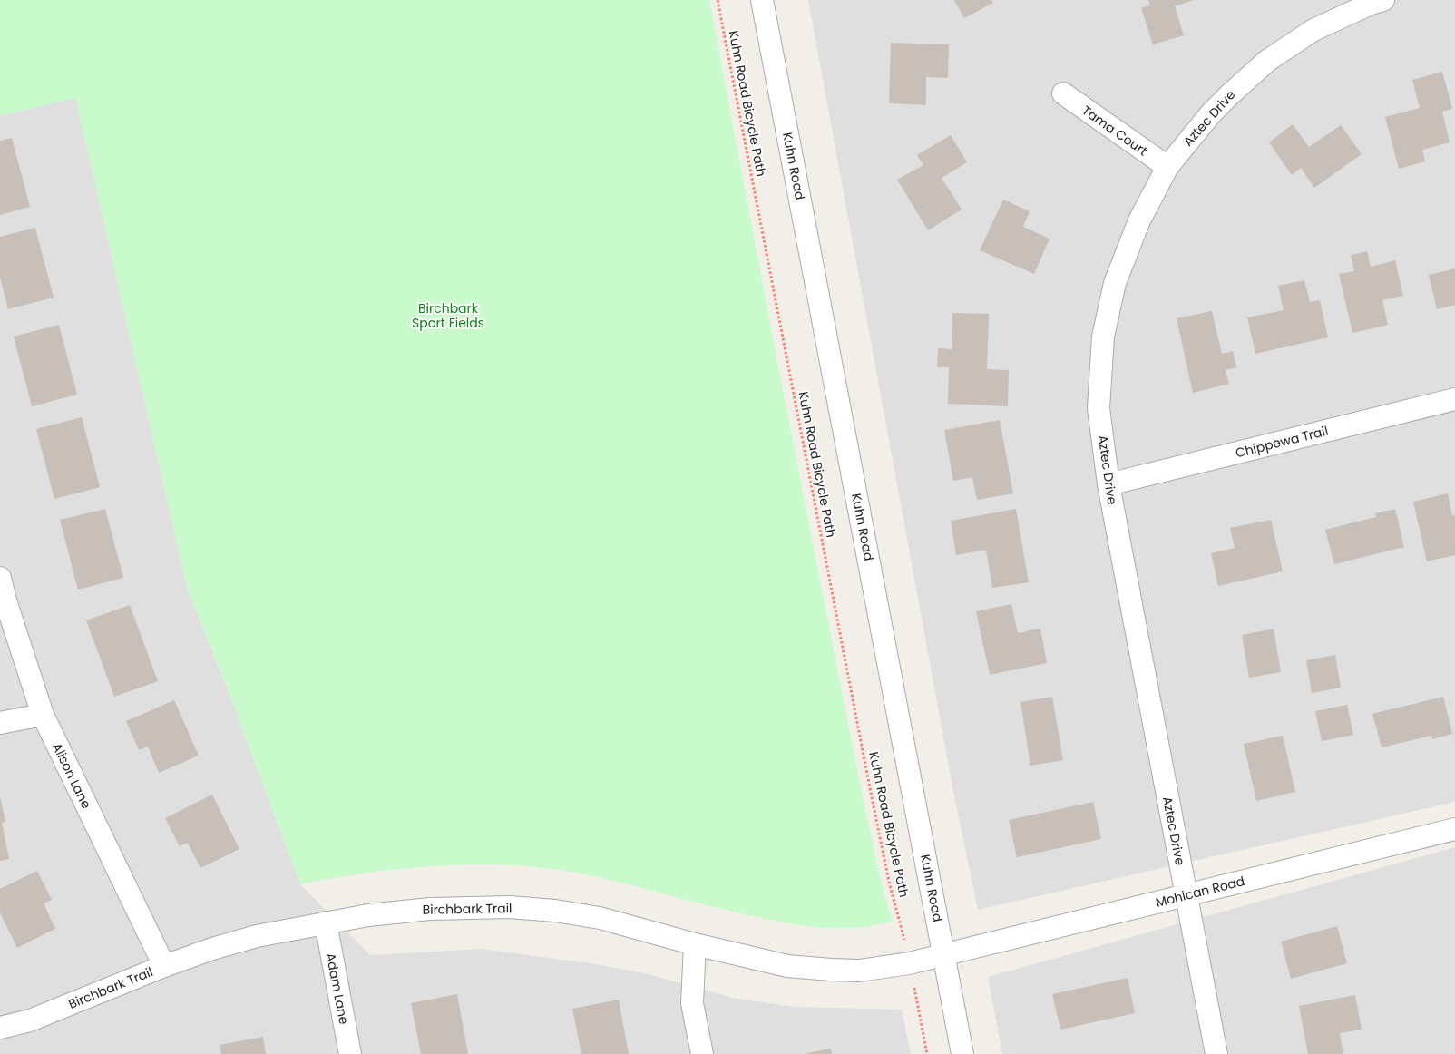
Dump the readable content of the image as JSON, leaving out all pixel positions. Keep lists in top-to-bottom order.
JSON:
{
  "streets": {
    "street": [
      "Aztec Drive",
      "Tama Court",
      "Kuhn Road",
      "Chippewa Trail",
      "Alison Lane",
      "Mohican Road",
      "Birchbark Trail",
      "Adam Lane"
    ],
    "path": ["Kuhn Road Bicycle Path"]
  },
  "crossings": [
    ["Aztec Drive", "Tama Court"],
    ["Aztec Drive", "Chippewa Trail"],
    ["Aztec Drive", "Mohican Road"],
    ["Kuhn Road", "Mohican Road"],
    ["Kuhn Road", "Birchbark Trail"],
    ["Alison Lane", "Birchbark Trail"],
    ["Mohican Road", "Birchbark Trail"],
    ["Birchbark Trail", "Adam Lane"]
  ],
  "parks": ["Birchbark Sport Fields"]
}
